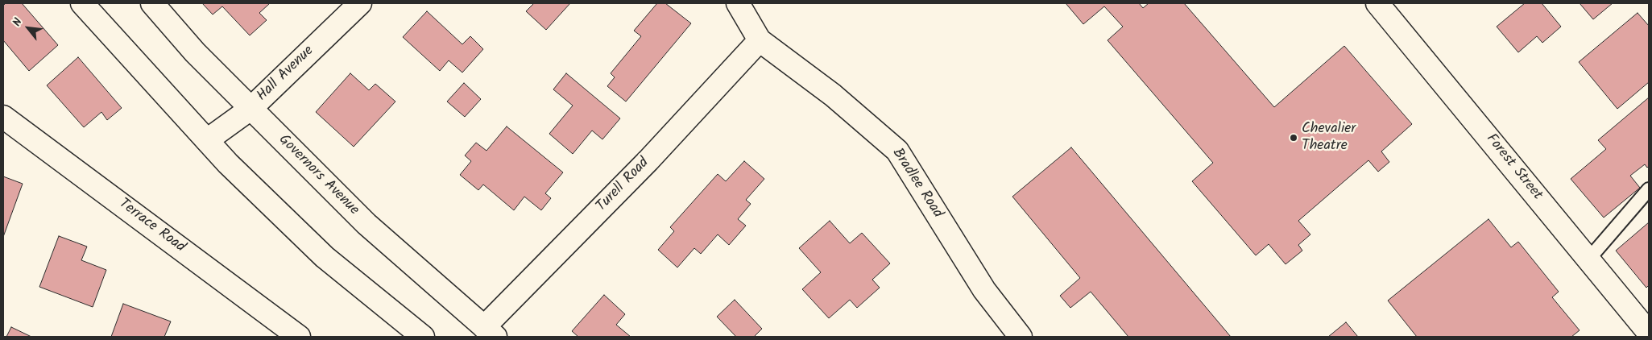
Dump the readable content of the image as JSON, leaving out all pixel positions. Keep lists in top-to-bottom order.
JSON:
{
  "streets": {
    "street": [
      "Hall Avenue",
      "Forest Street",
      "Governors Avenue",
      "Bradlee Road",
      "Turell Road",
      "Terrace Road"
    ]
  },
  "crossings": [
    ["Hall Avenue", "Governors Avenue"],
    ["Governors Avenue", "Turell Road"],
    ["Bradlee Road", "Turell Road"]
  ],
  "places": ["Chevalier Theatre"],
  "north": "top left"
}
